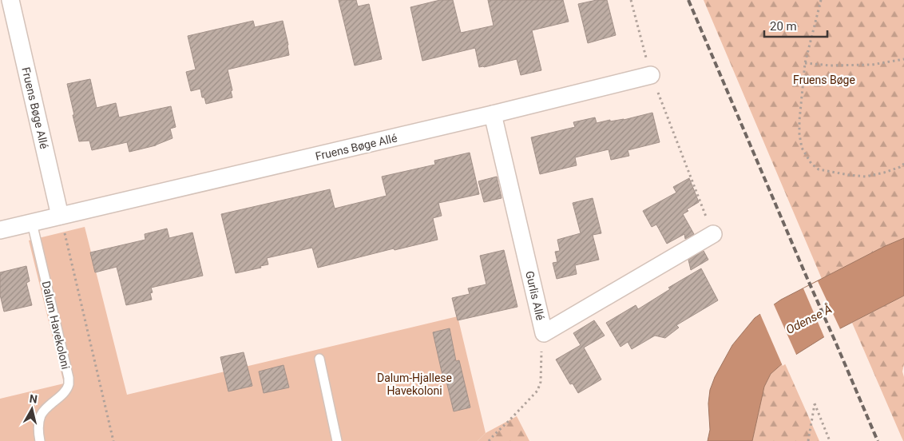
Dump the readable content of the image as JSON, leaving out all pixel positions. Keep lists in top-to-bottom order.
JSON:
{
  "streets": {
    "street": ["Fruens Bøge Allé", "Gurlis Allé"],
    "lane": ["Dalum Havekoloni"]
  },
  "crossings": [
    ["Fruens Bøge Allé", "Gurlis Allé"],
    ["Fruens Bøge Allé", "Dalum Havekoloni"]
  ],
  "water": ["Odense Å"],
  "parks": ["Fruens Bøge", "Dalum-Hjallese Havekoloni"],
  "scale_bar": "20 m",
  "north": "top"
}
